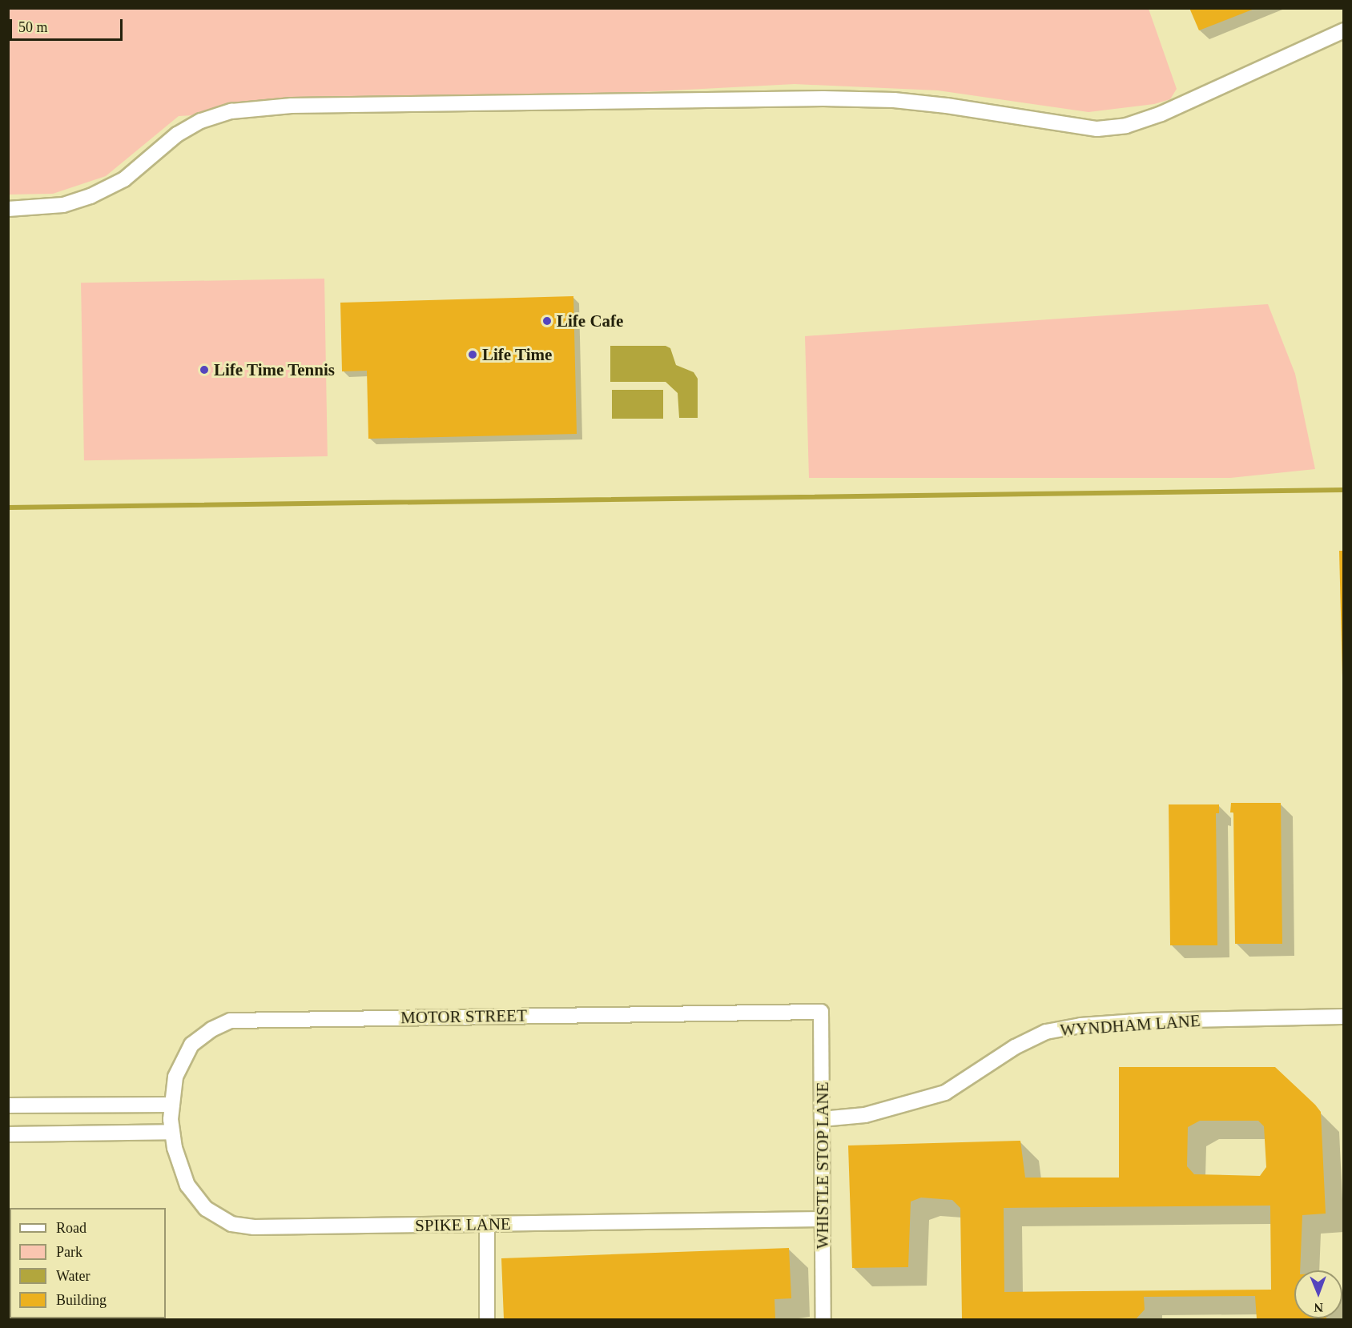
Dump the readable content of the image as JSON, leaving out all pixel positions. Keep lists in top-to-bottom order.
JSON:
{
  "streets": {
    "street": [
      "MOTOR STREET",
      "WYNDHAM LANE",
      "WHISTLE STOP LANE",
      "SPIKE LANE"
    ]
  },
  "crossings": [
    ["MOTOR STREET", "WHISTLE STOP LANE"],
    ["MOTOR STREET", "SPIKE LANE"],
    ["WYNDHAM LANE", "WHISTLE STOP LANE"],
    ["WHISTLE STOP LANE", "SPIKE LANE"]
  ],
  "places": ["Life Cafe", "Life Time", "Life Time Tennis"],
  "legend": [
    "Road",
    "Park",
    "Water",
    "Building"
  ],
  "scale_bar": "50 m",
  "north": "bottom"
}
